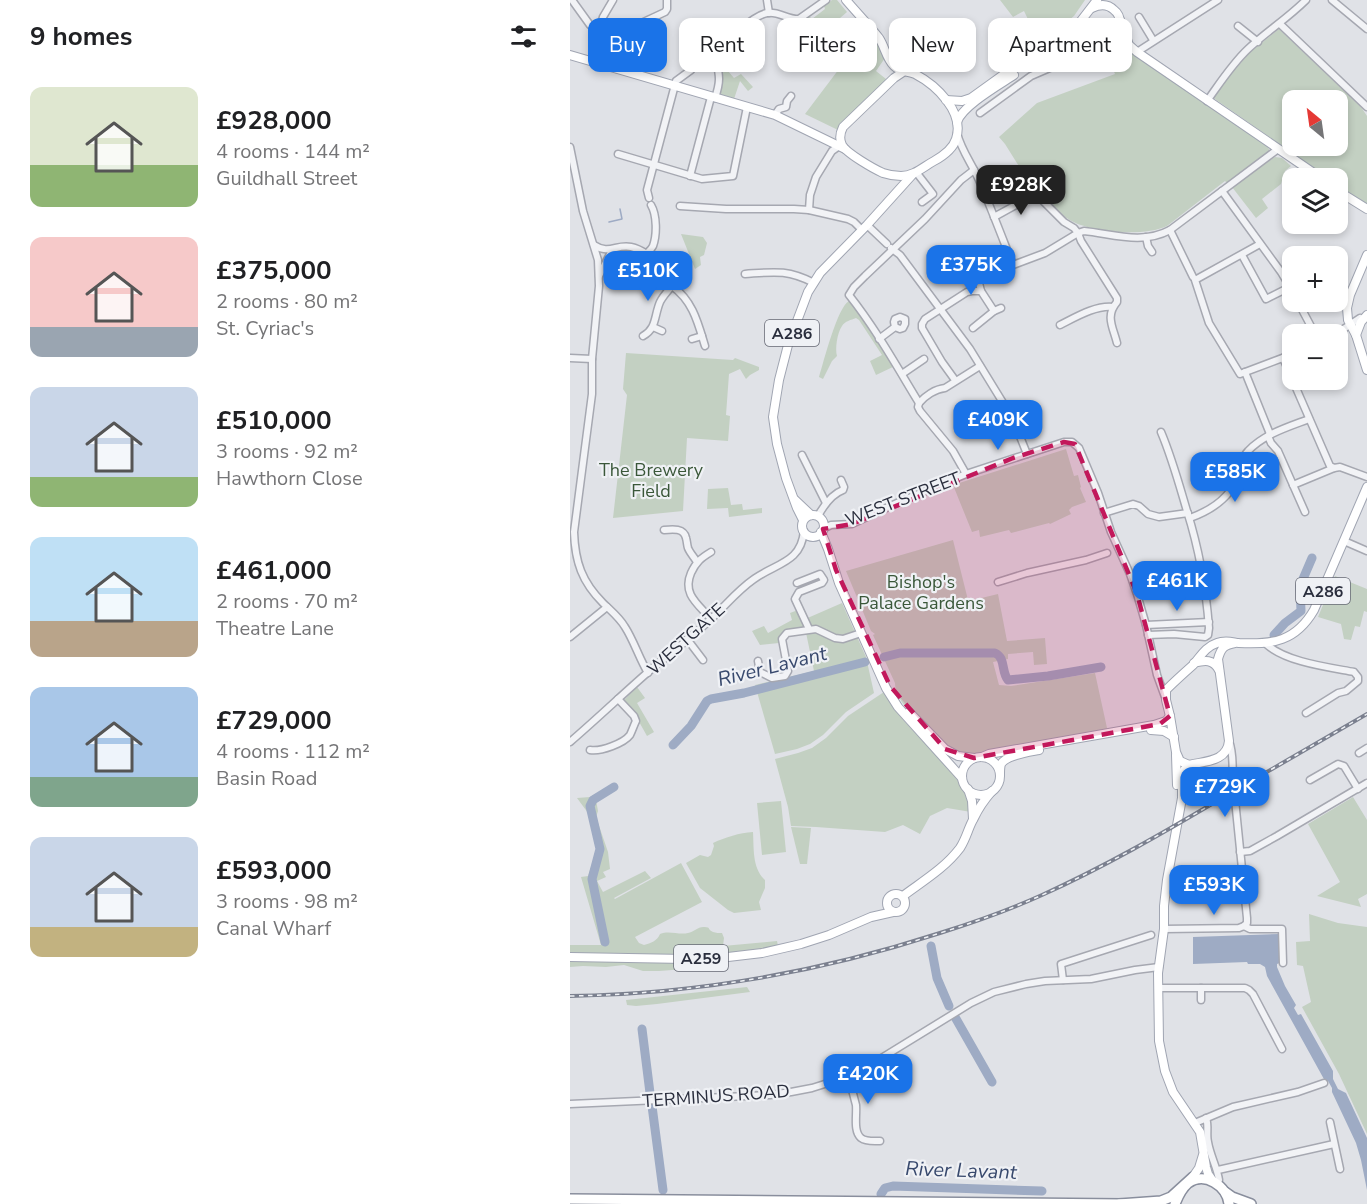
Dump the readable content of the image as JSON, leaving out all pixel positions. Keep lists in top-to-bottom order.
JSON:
{
  "streets": {
    "main road": ["A286", "A259"],
    "street": ["WEST STREET", "WESTGATE", "TERMINUS ROAD"]
  },
  "crossings": [
    ["A286", "WEST STREET"],
    ["A286", "WESTGATE"],
    ["WEST STREET", "WESTGATE"]
  ],
  "water": ["River Lavant"],
  "parks": ["The Brewery Field", "Bishop's Palace Gardens"],
  "north": "top left",
  "page": {
    "heading": "9 homes",
    "chip": [
      "Buy",
      "Rent",
      "Filters",
      "New",
      "Apartment"
    ],
    "list": [
      {
        "name": "£928,000",
        "note": "4 rooms · 144 m² · Guildhall Street"
      },
      {
        "name": "£375,000",
        "note": "2 rooms · 80 m² · St. Cyriac's"
      },
      {
        "name": "£510,000",
        "note": "3 rooms · 92 m² · Hawthorn Close"
      },
      {
        "name": "£461,000",
        "note": "2 rooms · 70 m² · Theatre Lane"
      },
      {
        "name": "£729,000",
        "note": "4 rooms · 112 m² · Basin Road"
      },
      {
        "name": "£593,000",
        "note": "3 rooms · 98 m² · Canal Wharf"
      }
    ],
    "map_buttons": ["+", "−"],
    "price": [
      "£928K",
      "£375K",
      "£510K",
      "£409K",
      "£585K",
      "£461K",
      "£729K",
      "£593K",
      "£420K"
    ]
  }
}
